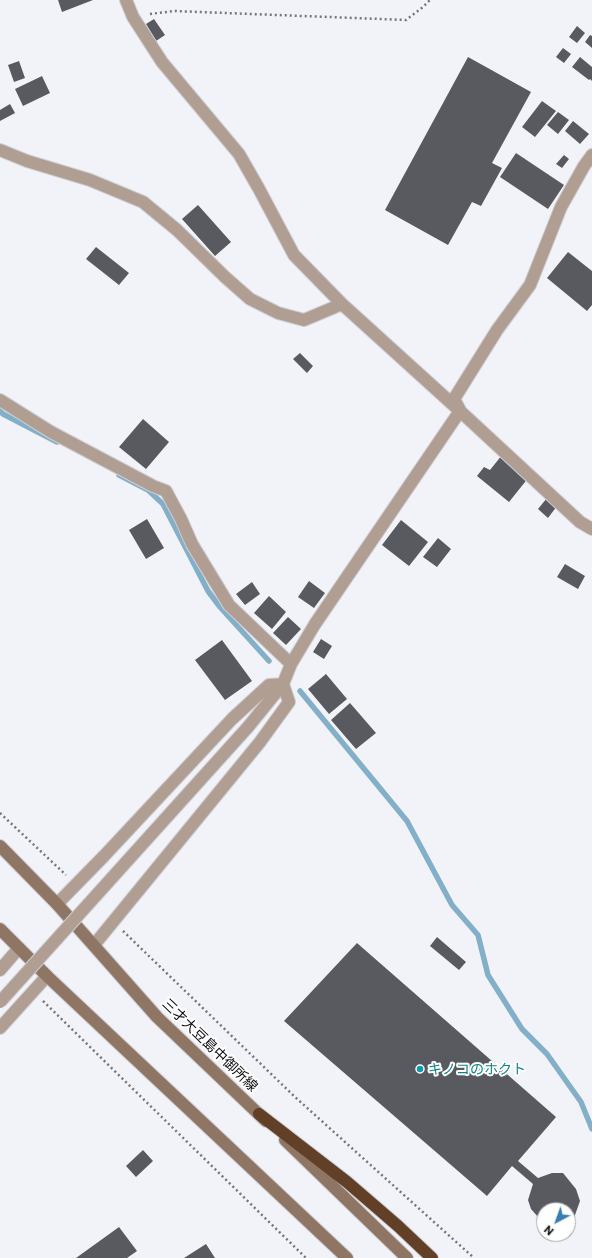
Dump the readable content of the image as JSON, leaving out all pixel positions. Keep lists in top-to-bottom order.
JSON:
{
  "streets": {
    "main road": ["三才大豆島中御所線"]
  },
  "places": ["キノコのホクト"],
  "north": "bottom left"
}
